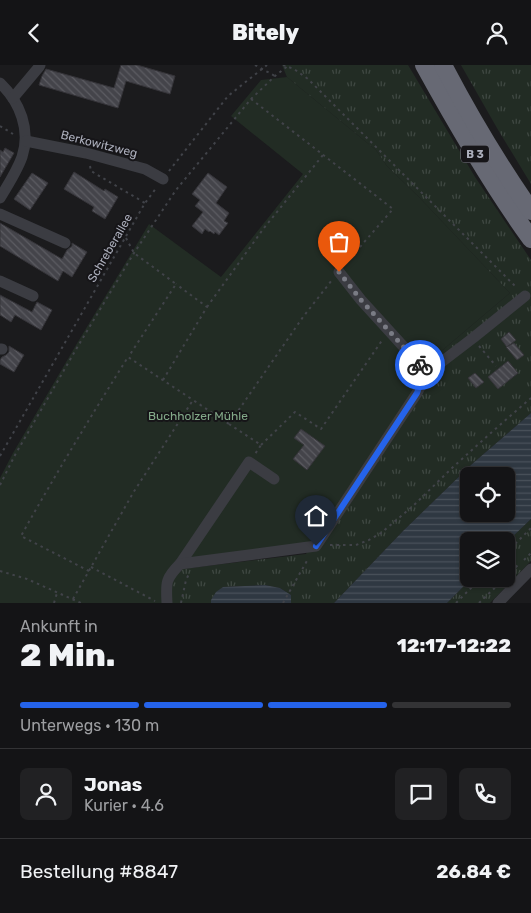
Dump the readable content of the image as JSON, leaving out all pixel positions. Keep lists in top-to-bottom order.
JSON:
{
  "streets": {
    "highway": ["B 3"],
    "street": ["Berkowitzweg"],
    "path": ["Schreberallee"]
  },
  "crossings": [
    ["Berkowitzweg", "Schreberallee"]
  ],
  "parks": ["Buchholzer Mühle"],
  "page": {
    "header": "Bitely",
    "heading": ["2 Min.", "Ankunft in", "12:17–12:22"],
    "panel": [
      "Jonas",
      "Kurier · 4.6",
      "Bestellung #8847",
      "26.84 €"
    ],
    "bar": "Unterwegs · 130 m"
  }
}
